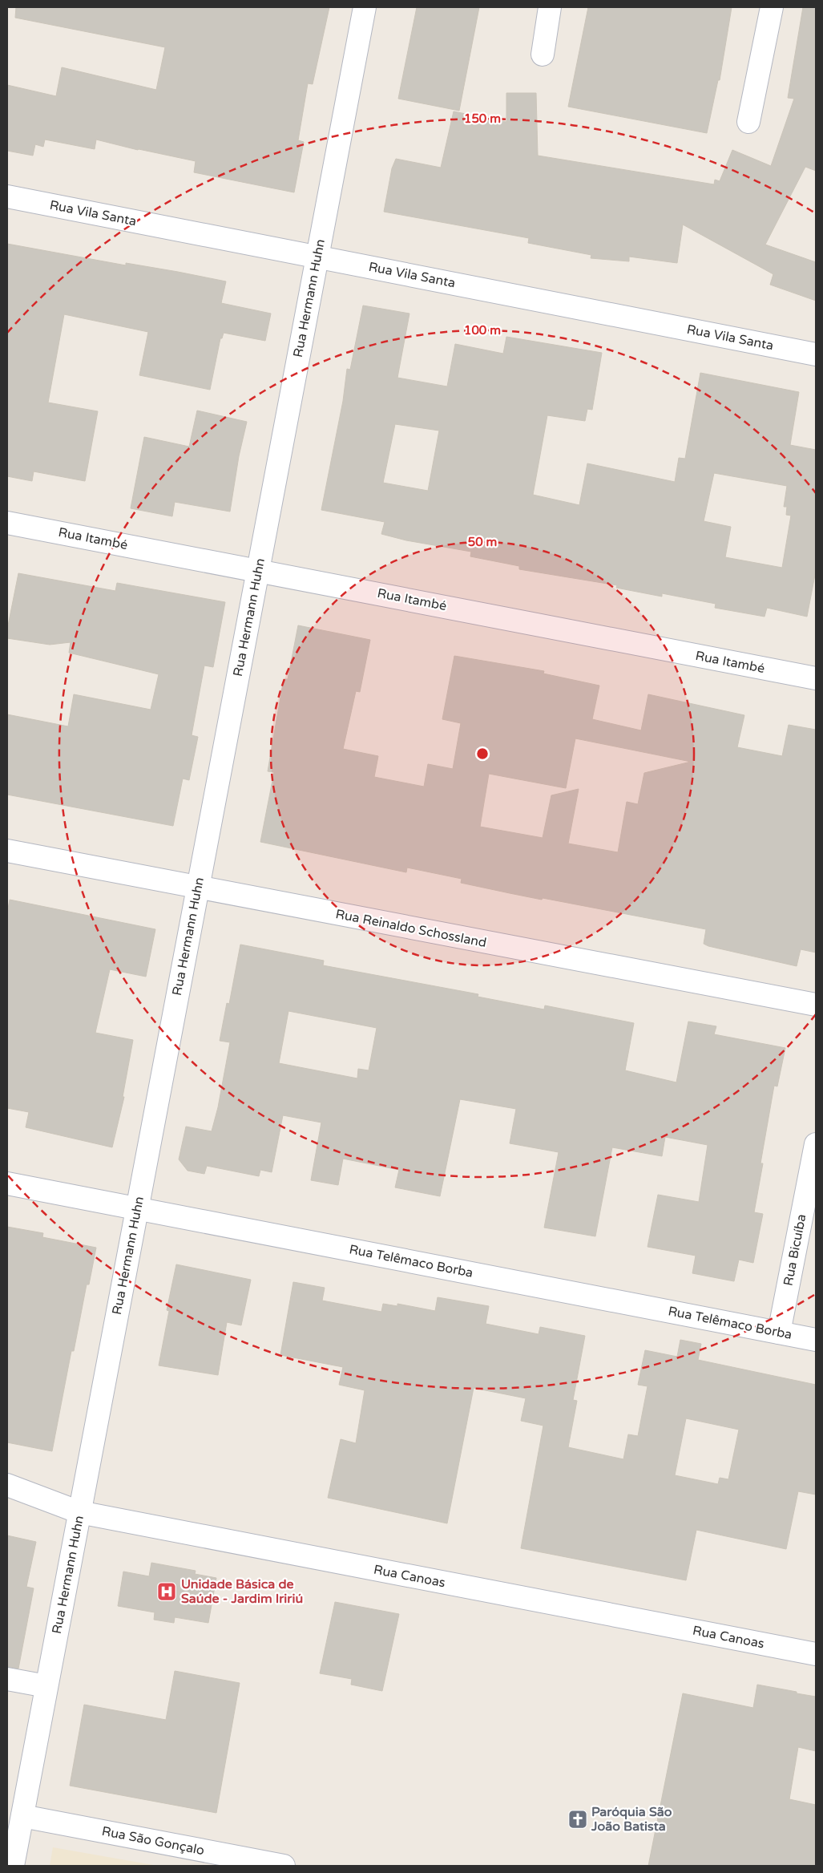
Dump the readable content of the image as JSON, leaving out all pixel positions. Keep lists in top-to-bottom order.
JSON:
{
  "streets": {
    "street": [
      "Rua Vila Santa",
      "Rua Hermann Huhn",
      "Rua Itambé",
      "Rua Reinaldo Schossland",
      "Rua Bicuíba",
      "Rua Telêmaco Borba",
      "Rua Canoas",
      "Rua São Gonçalo"
    ]
  },
  "crossings": [
    ["Rua Vila Santa", "Rua Hermann Huhn"],
    ["Rua Hermann Huhn", "Rua Itambé"],
    ["Rua Hermann Huhn", "Rua Reinaldo Schossland"],
    ["Rua Hermann Huhn", "Rua Telêmaco Borba"],
    ["Rua Hermann Huhn", "Rua Canoas"],
    ["Rua Hermann Huhn", "Rua São Gonçalo"],
    ["Rua Bicuíba", "Rua Telêmaco Borba"]
  ],
  "places": {
    "hospital": ["Unidade Básica de Saúde - Jardim Iririú"],
    "church": ["Paróquia São João Batista"]
  },
  "rings": ["150 m", "100 m", "50 m"]
}
